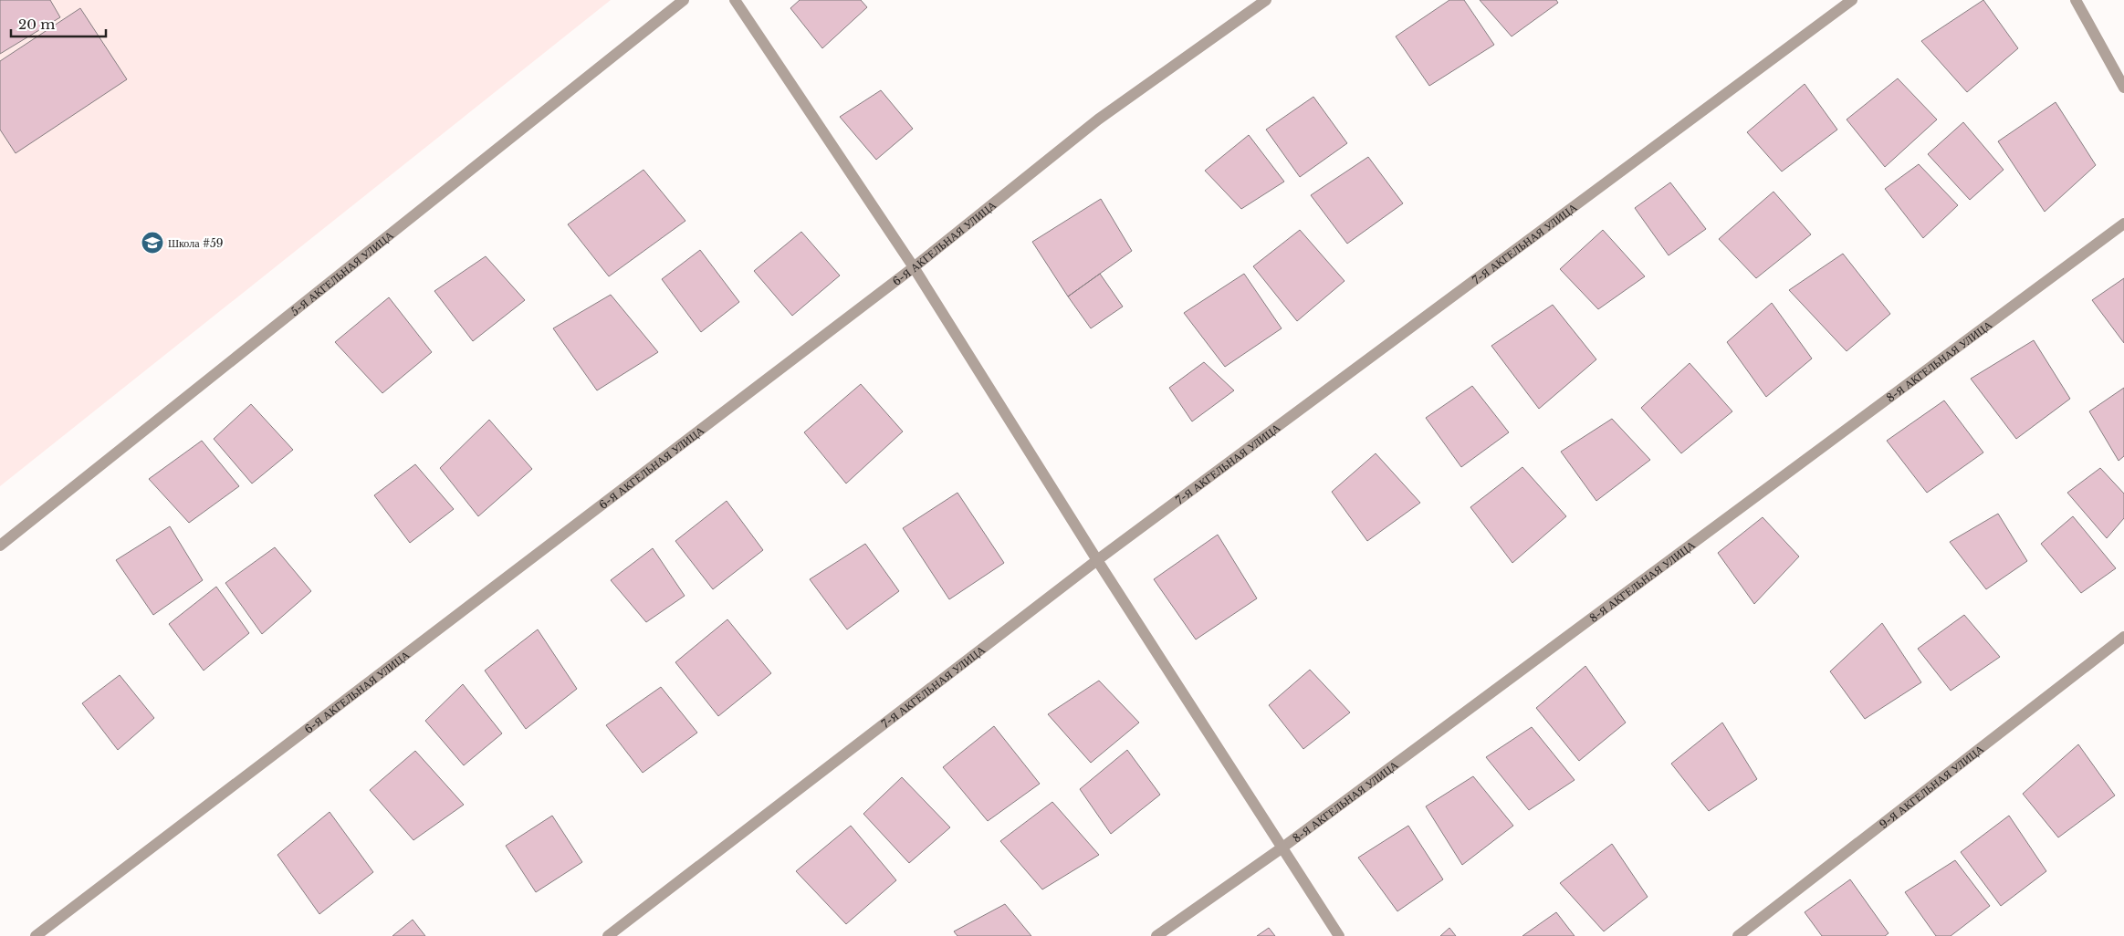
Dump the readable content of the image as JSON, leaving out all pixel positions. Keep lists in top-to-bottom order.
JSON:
{
  "streets": {
    "street": [
      "6-Я АКГЕЛЬНАЯ УЛИЦА",
      "7-Я АКГЕЛЬНАЯ УЛИЦА",
      "5-Я АКГЕЛЬНАЯ УЛИЦА",
      "8-Я АКГЕЛЬНАЯ УЛИЦА",
      "9-Я АКГЕЛЬНАЯ УЛИЦА"
    ]
  },
  "places": {
    "school or university": ["Школа #59"]
  },
  "scale_bar": "20 m"
}
